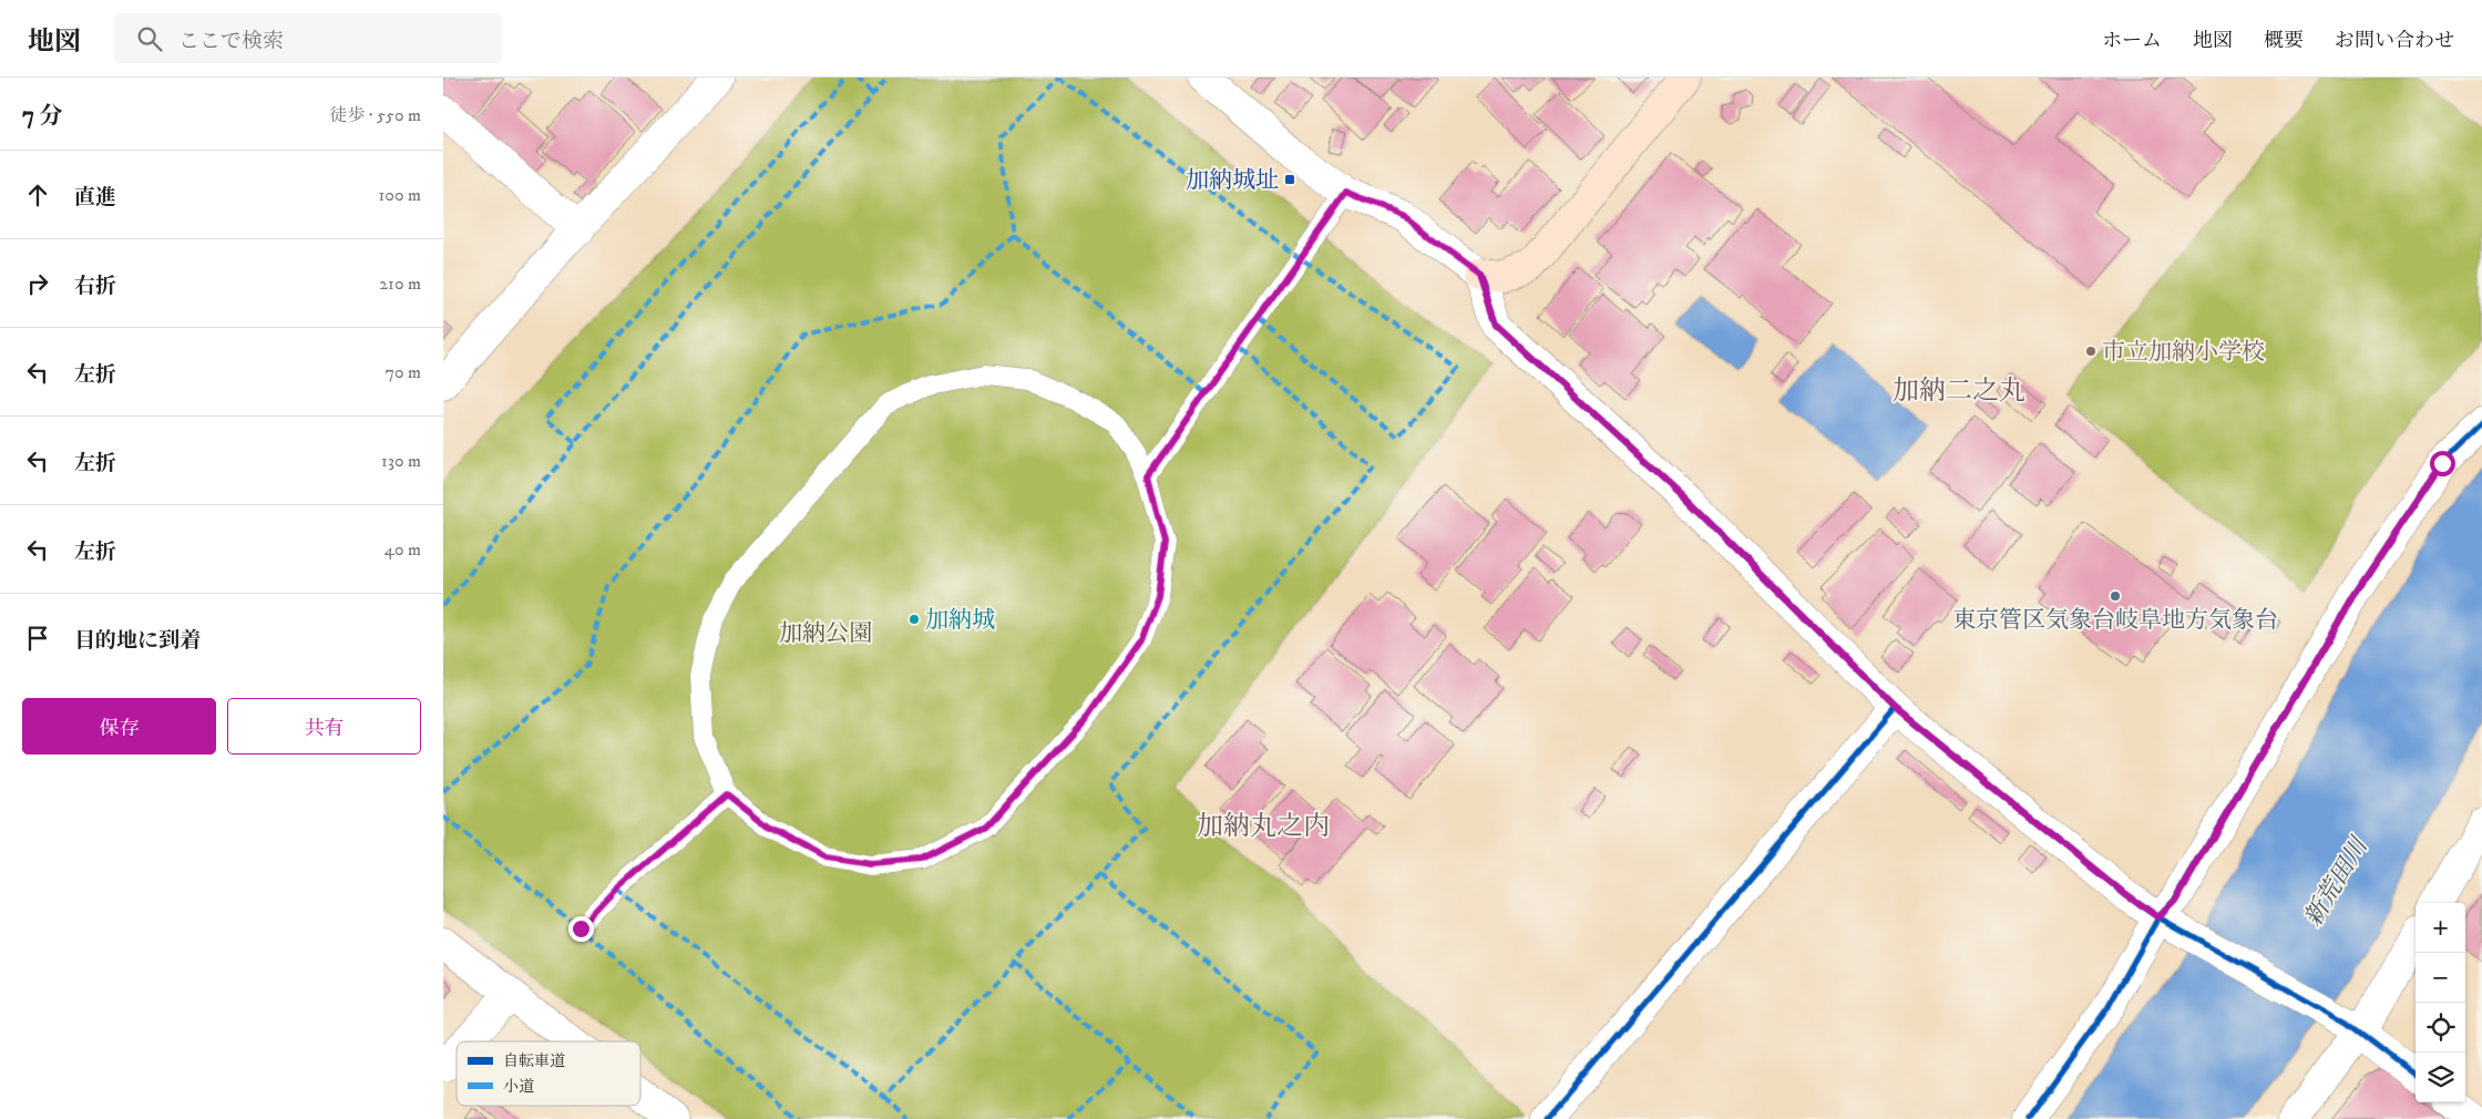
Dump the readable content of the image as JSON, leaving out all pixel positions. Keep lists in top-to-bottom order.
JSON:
{
  "districts": ["加納二之丸", "加納丸之内"],
  "water": ["新荒田川"],
  "parks": ["加納公園"],
  "places": {
    "transit": ["加納城址"],
    "other": ["市立加納小学校", "東京管区気象台岐阜地方気象台", "加納城"]
  },
  "legend": ["自転車道", "小道"],
  "page": {
    "header": "地図",
    "search": "ここで検索",
    "nav": [
      "ホーム",
      "地図",
      "概要",
      "お問い合わせ"
    ],
    "heading": ["7 分", "徒歩 · 550 m"],
    "list": [
      ["直進", "100 m"],
      ["右折", "210 m"],
      ["左折", "70 m"],
      ["左折", "130 m"],
      ["左折", "40 m"],
      "目的地に到着"
    ],
    "buttons": ["保存", "共有"],
    "map_buttons": ["+", "−"]
  }
}
